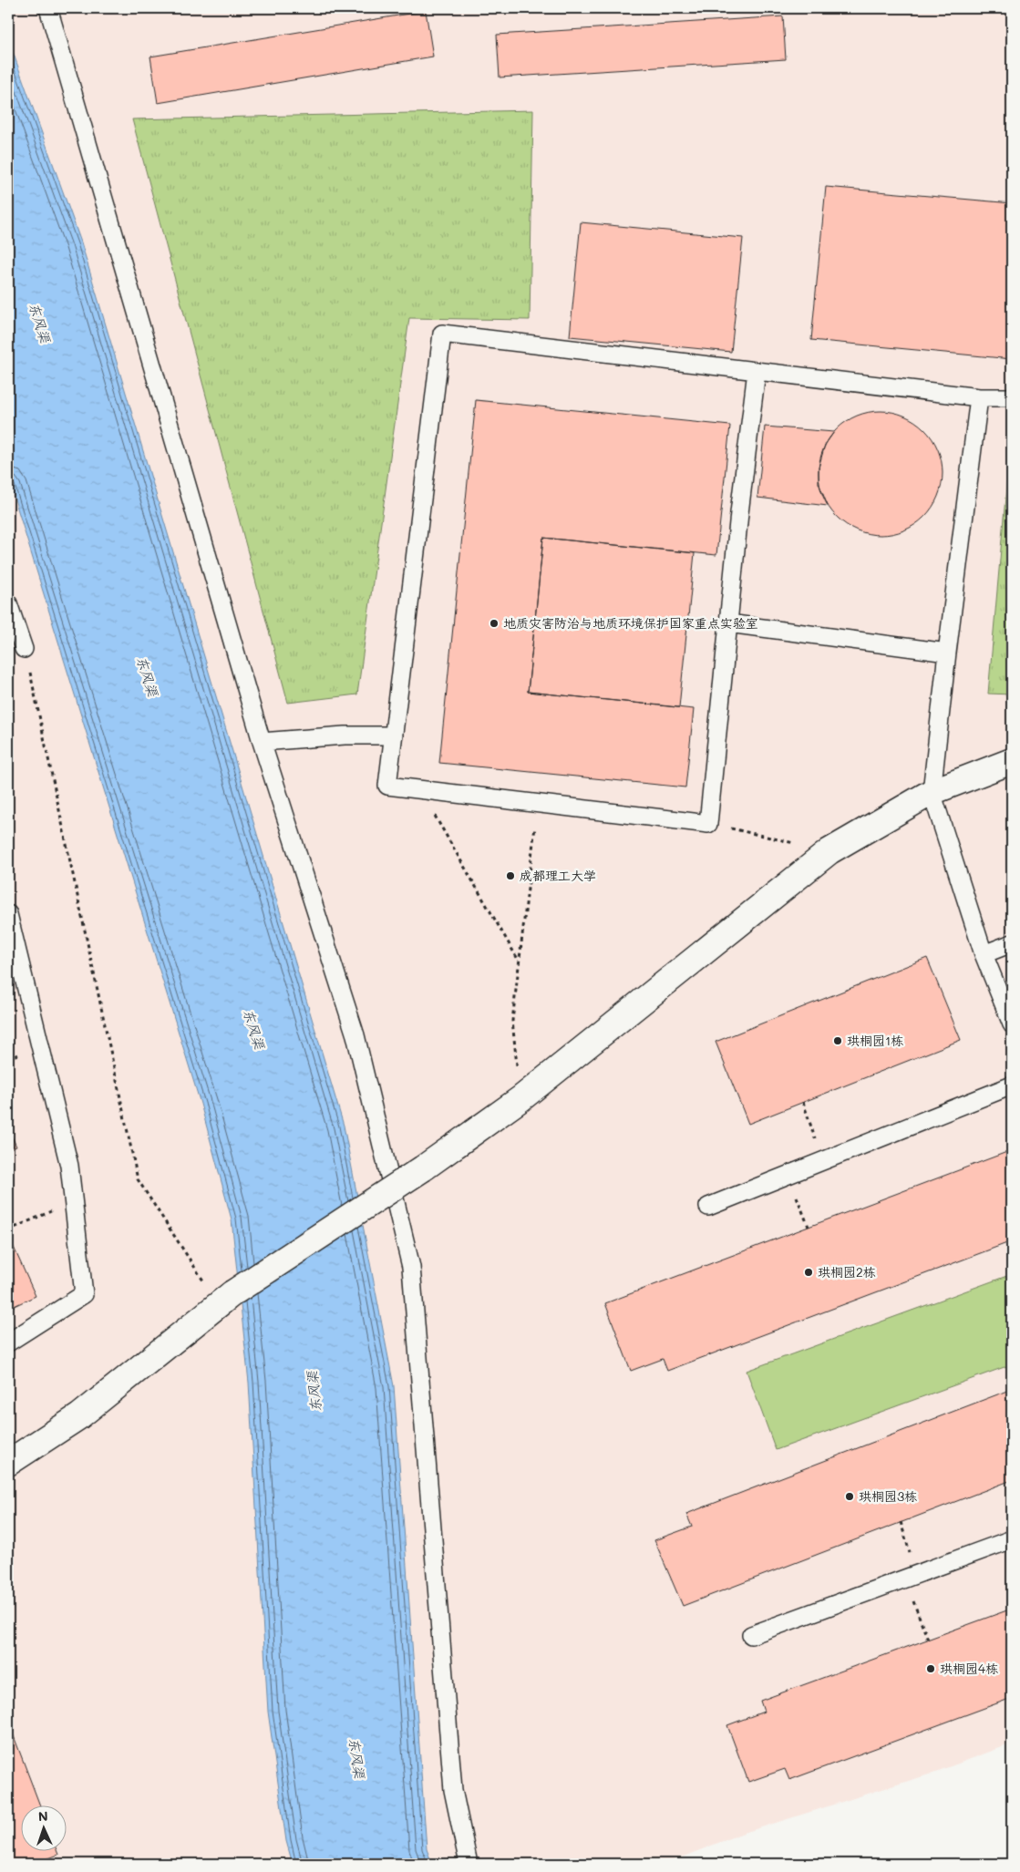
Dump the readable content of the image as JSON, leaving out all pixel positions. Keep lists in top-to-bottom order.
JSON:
{
  "water": ["东风渠"],
  "places": [
    "地质灾害防治与地质环境保护国家重点实验室",
    "成都理工大学",
    "珙桐园1栋",
    "珙桐园2栋",
    "珙桐园3栋",
    "珙桐园4栋"
  ],
  "north": "top"
}
